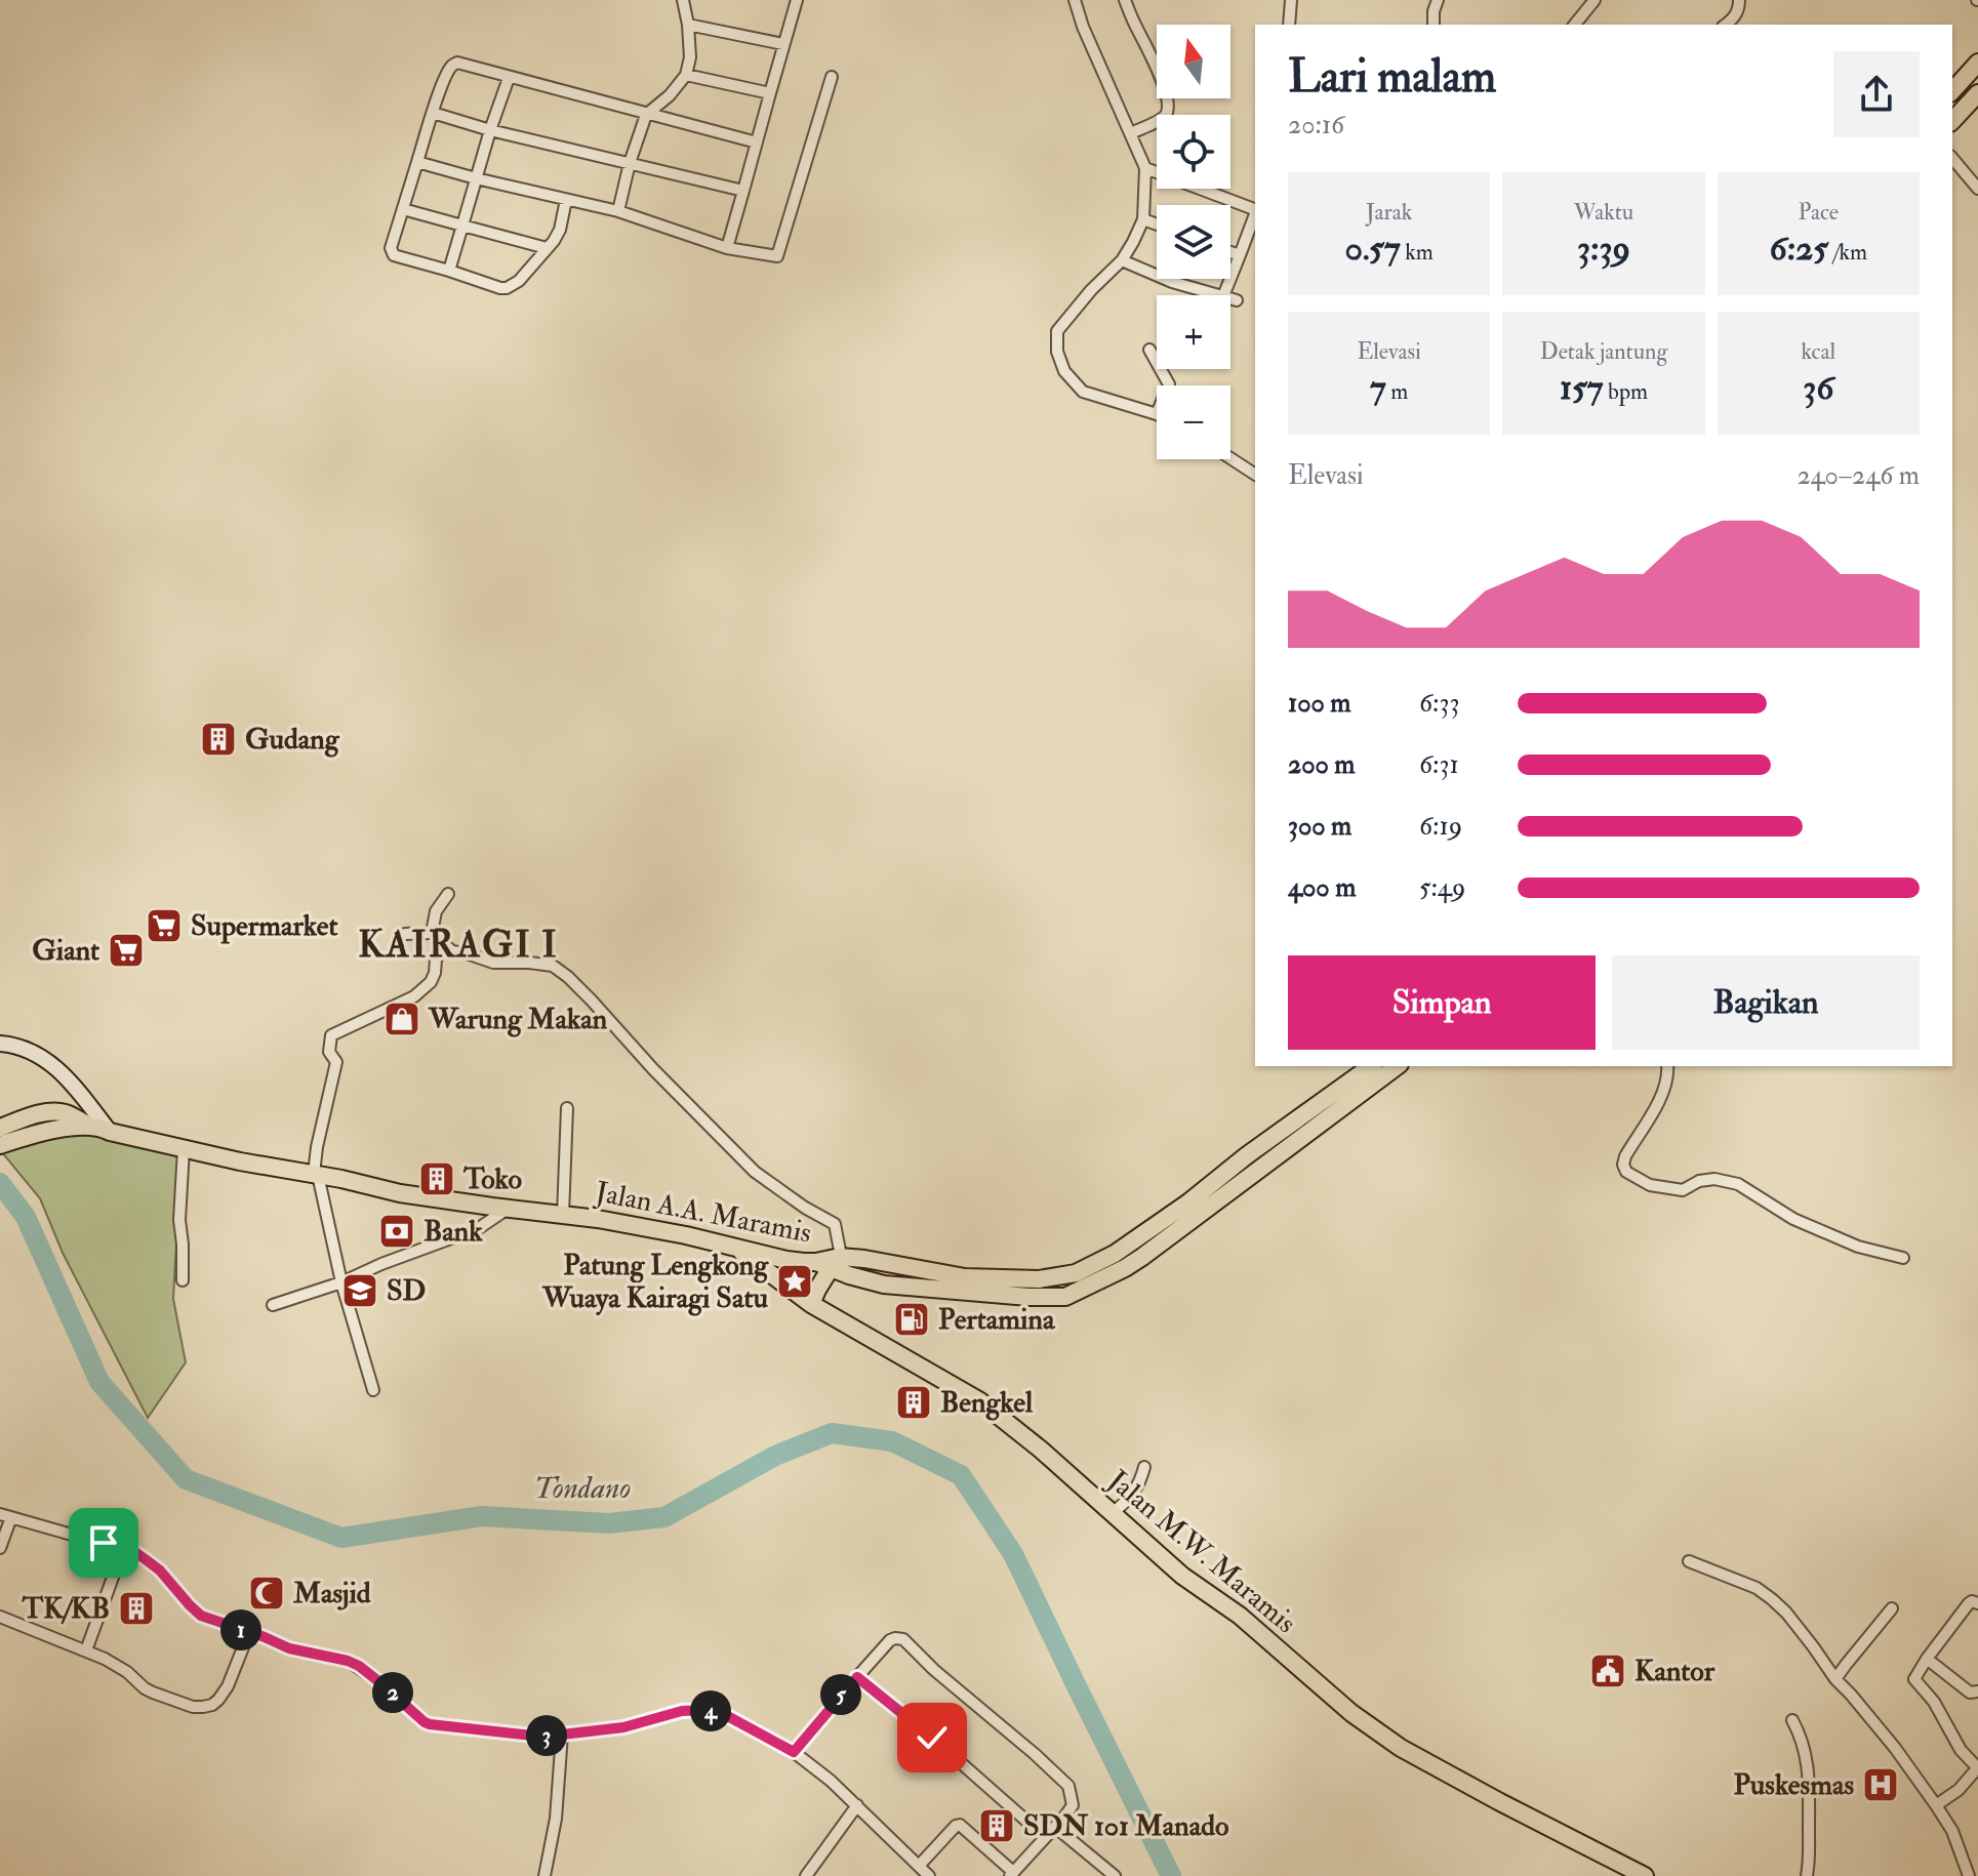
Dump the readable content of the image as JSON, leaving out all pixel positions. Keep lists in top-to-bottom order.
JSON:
{
  "streets": {
    "highway": ["Jalan A.A. Maramis", "Jalan M.W. Maramis"]
  },
  "crossings": [
    ["Jalan A.A. Maramis", "Jalan M.W. Maramis"]
  ],
  "districts": ["KAIRAGI I"],
  "water": ["Tondano"],
  "places": {
    "building": [
      "Gudang",
      "Toko",
      "Bengkel",
      "TK/KB",
      "SDN 101 Manado"
    ],
    "supermarket": ["Supermarket", "Giant"],
    "shop": ["Warung Makan"],
    "bank": ["Bank"],
    "place": ["Patung Lengkong Wuaya Kairagi Satu"],
    "school or university": ["SD"],
    "fuel station": ["Pertamina"],
    "mosque": ["Masjid"],
    "public building": ["Kantor"],
    "hospital": ["Puskesmas"]
  },
  "north": "top",
  "page": {
    "map_buttons": ["+", "−"],
    "heading": ["Lari malam", "20:16"],
    "stats": [
      ["Jarak", "0.57 km"],
      ["Waktu", "3:39"],
      ["Pace", "6:25 /km"],
      ["Elevasi", "7 m"],
      ["Detak jantung", "157 bpm"],
      ["kcal", "36"]
    ],
    "chart": ["Elevasi", "240–246 m"],
    "list": [
      {
        "name": "100 m",
        "note": "6:33"
      },
      {
        "name": "200 m",
        "note": "6:31"
      },
      {
        "name": "300 m",
        "note": "6:19"
      },
      {
        "name": "400 m",
        "note": "5:49"
      }
    ],
    "buttons": ["Simpan", "Bagikan"],
    "pins": [
      "1",
      "2",
      "5",
      "4",
      "3"
    ]
  }
}
